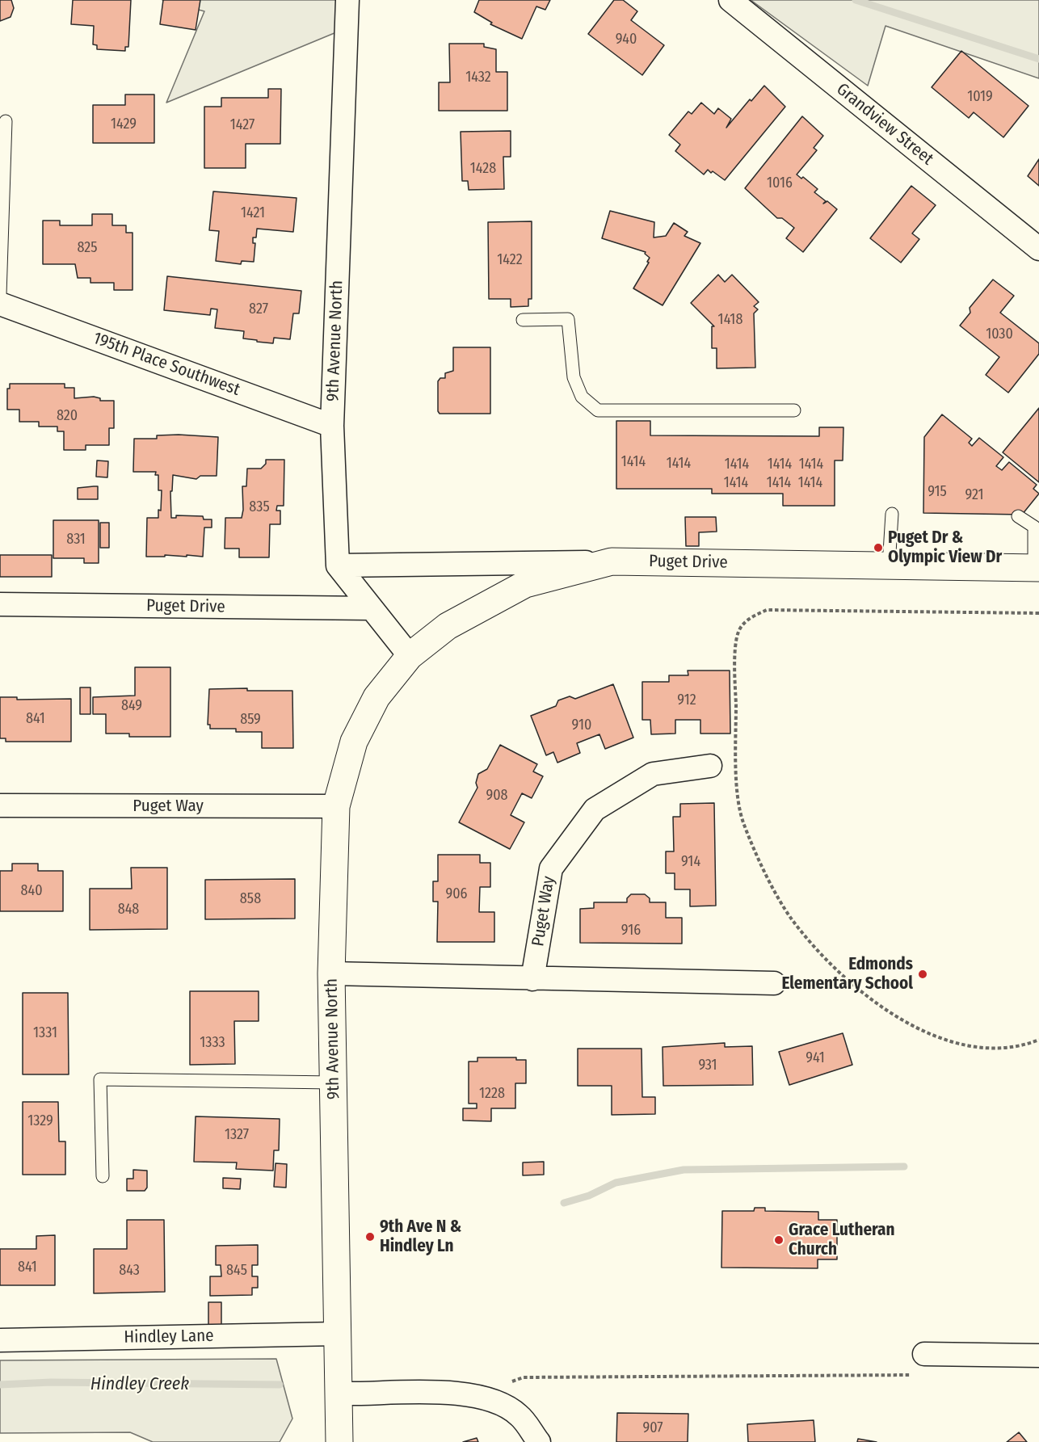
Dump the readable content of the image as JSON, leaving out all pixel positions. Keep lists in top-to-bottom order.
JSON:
{
  "streets": {
    "main road": ["9th Avenue North", "Puget Drive"],
    "street": [
      "Grandview Street",
      "195th Place Southwest",
      "Puget Way",
      "Hindley Lane"
    ]
  },
  "crossings": [
    ["9th Avenue North", "195th Place Southwest"],
    ["9th Avenue North", "Puget Drive"],
    ["9th Avenue North", "Puget Way"],
    ["9th Avenue North", "Hindley Lane"]
  ],
  "water": ["Hindley Creek"],
  "places": [
    "Puget Dr & Olympic View Dr",
    "Edmonds Elementary School",
    "9th Ave N & Hindley Ln",
    "Grace Lutheran Church"
  ],
  "house_numbers": [
    "940",
    "1432",
    "1019",
    "1429",
    "1427",
    "1428",
    "1016",
    "1421",
    "825",
    "1422",
    "827",
    "1418",
    "1030",
    "820",
    "1414",
    "1414",
    "1414",
    "1414",
    "1414",
    "1414",
    "1414",
    "1414",
    "915",
    "921",
    "835",
    "831",
    "912",
    "849",
    "841",
    "859",
    "910",
    "908",
    "914",
    "840",
    "906",
    "858",
    "848",
    "916",
    "1331",
    "1333",
    "941",
    "931",
    "1228",
    "1329",
    "1327",
    "841",
    "843",
    "845",
    "907"
  ]
}
